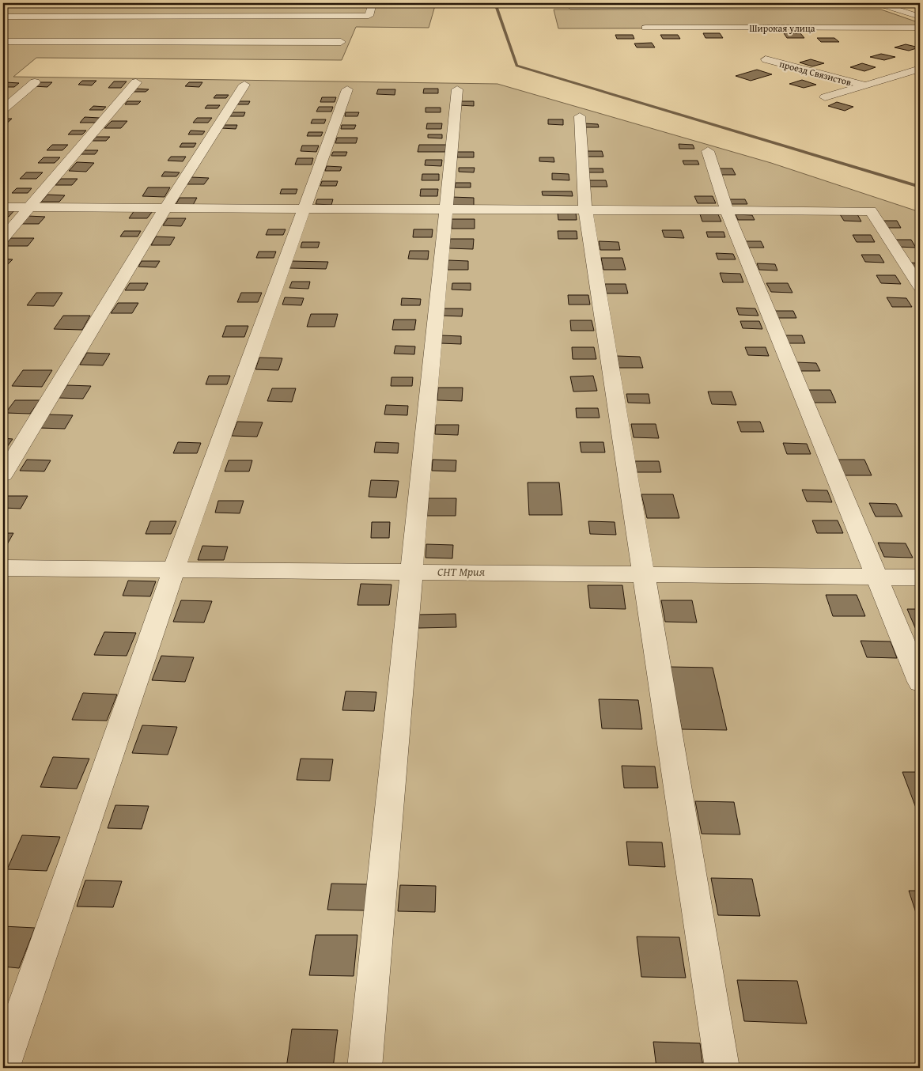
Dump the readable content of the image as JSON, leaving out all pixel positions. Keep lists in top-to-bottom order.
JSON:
{
  "streets": {
    "street": ["Широкая улица", "проезд Связистов"]
  },
  "parks": ["СНТ Мрия"]
}
